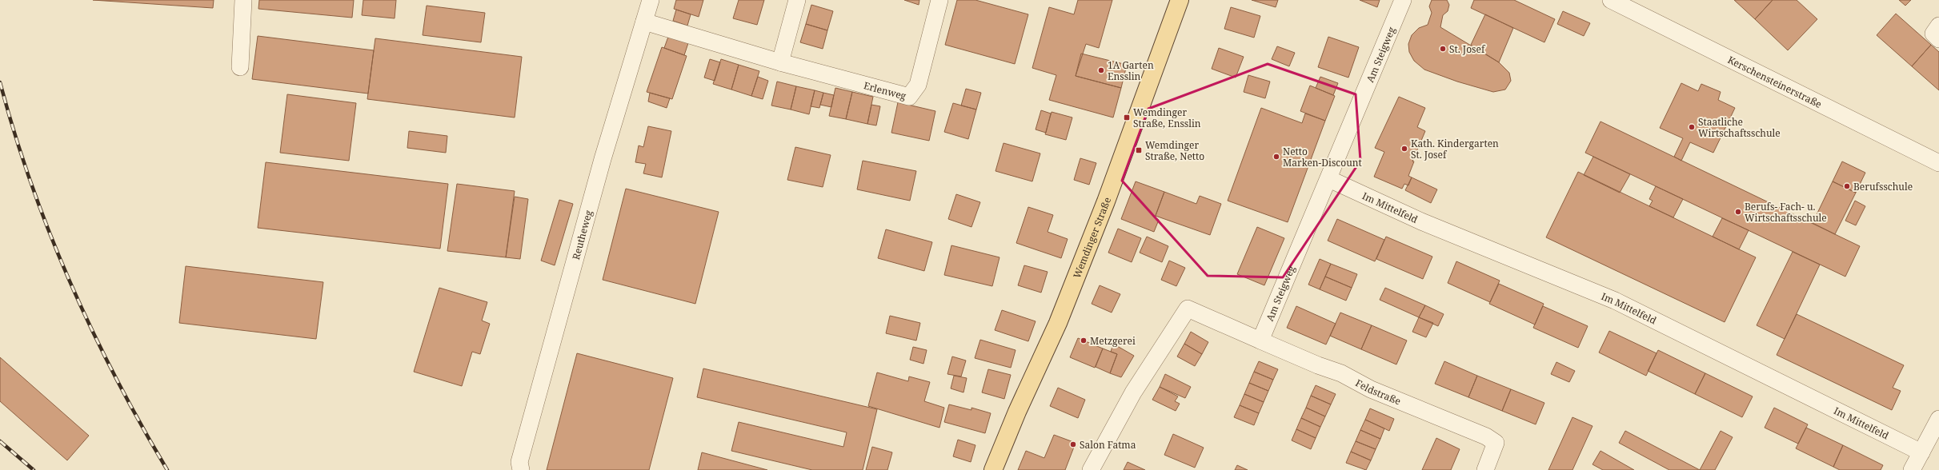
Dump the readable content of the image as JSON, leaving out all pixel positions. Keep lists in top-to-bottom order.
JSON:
{
  "streets": {
    "main road": ["Wemdinger Straße"],
    "street": [
      "Am Steigweg",
      "Kerschensteinerstraße",
      "Erlenweg",
      "Im Mittelfeld",
      "Reutheweg",
      "Feldstraße"
    ]
  },
  "crossings": [
    ["Am Steigweg", "Im Mittelfeld"],
    ["Am Steigweg", "Feldstraße"],
    ["Erlenweg", "Reutheweg"]
  ],
  "places": {
    "other": [
      "St. Josef",
      "1A Garten Ensslin",
      "Staatliche Wirtschaftsschule",
      "Kath. Kindergarten St. Josef",
      "Netto Marken-Discount",
      "Berufsschule",
      "Berufs- Fach- u. Wirtschaftsschule",
      "Metzgerei",
      "Salon Fatma"
    ],
    "transit": ["Wemdinger Straße, Ensslin", "Wemdinger Straße, Netto"]
  }
}
